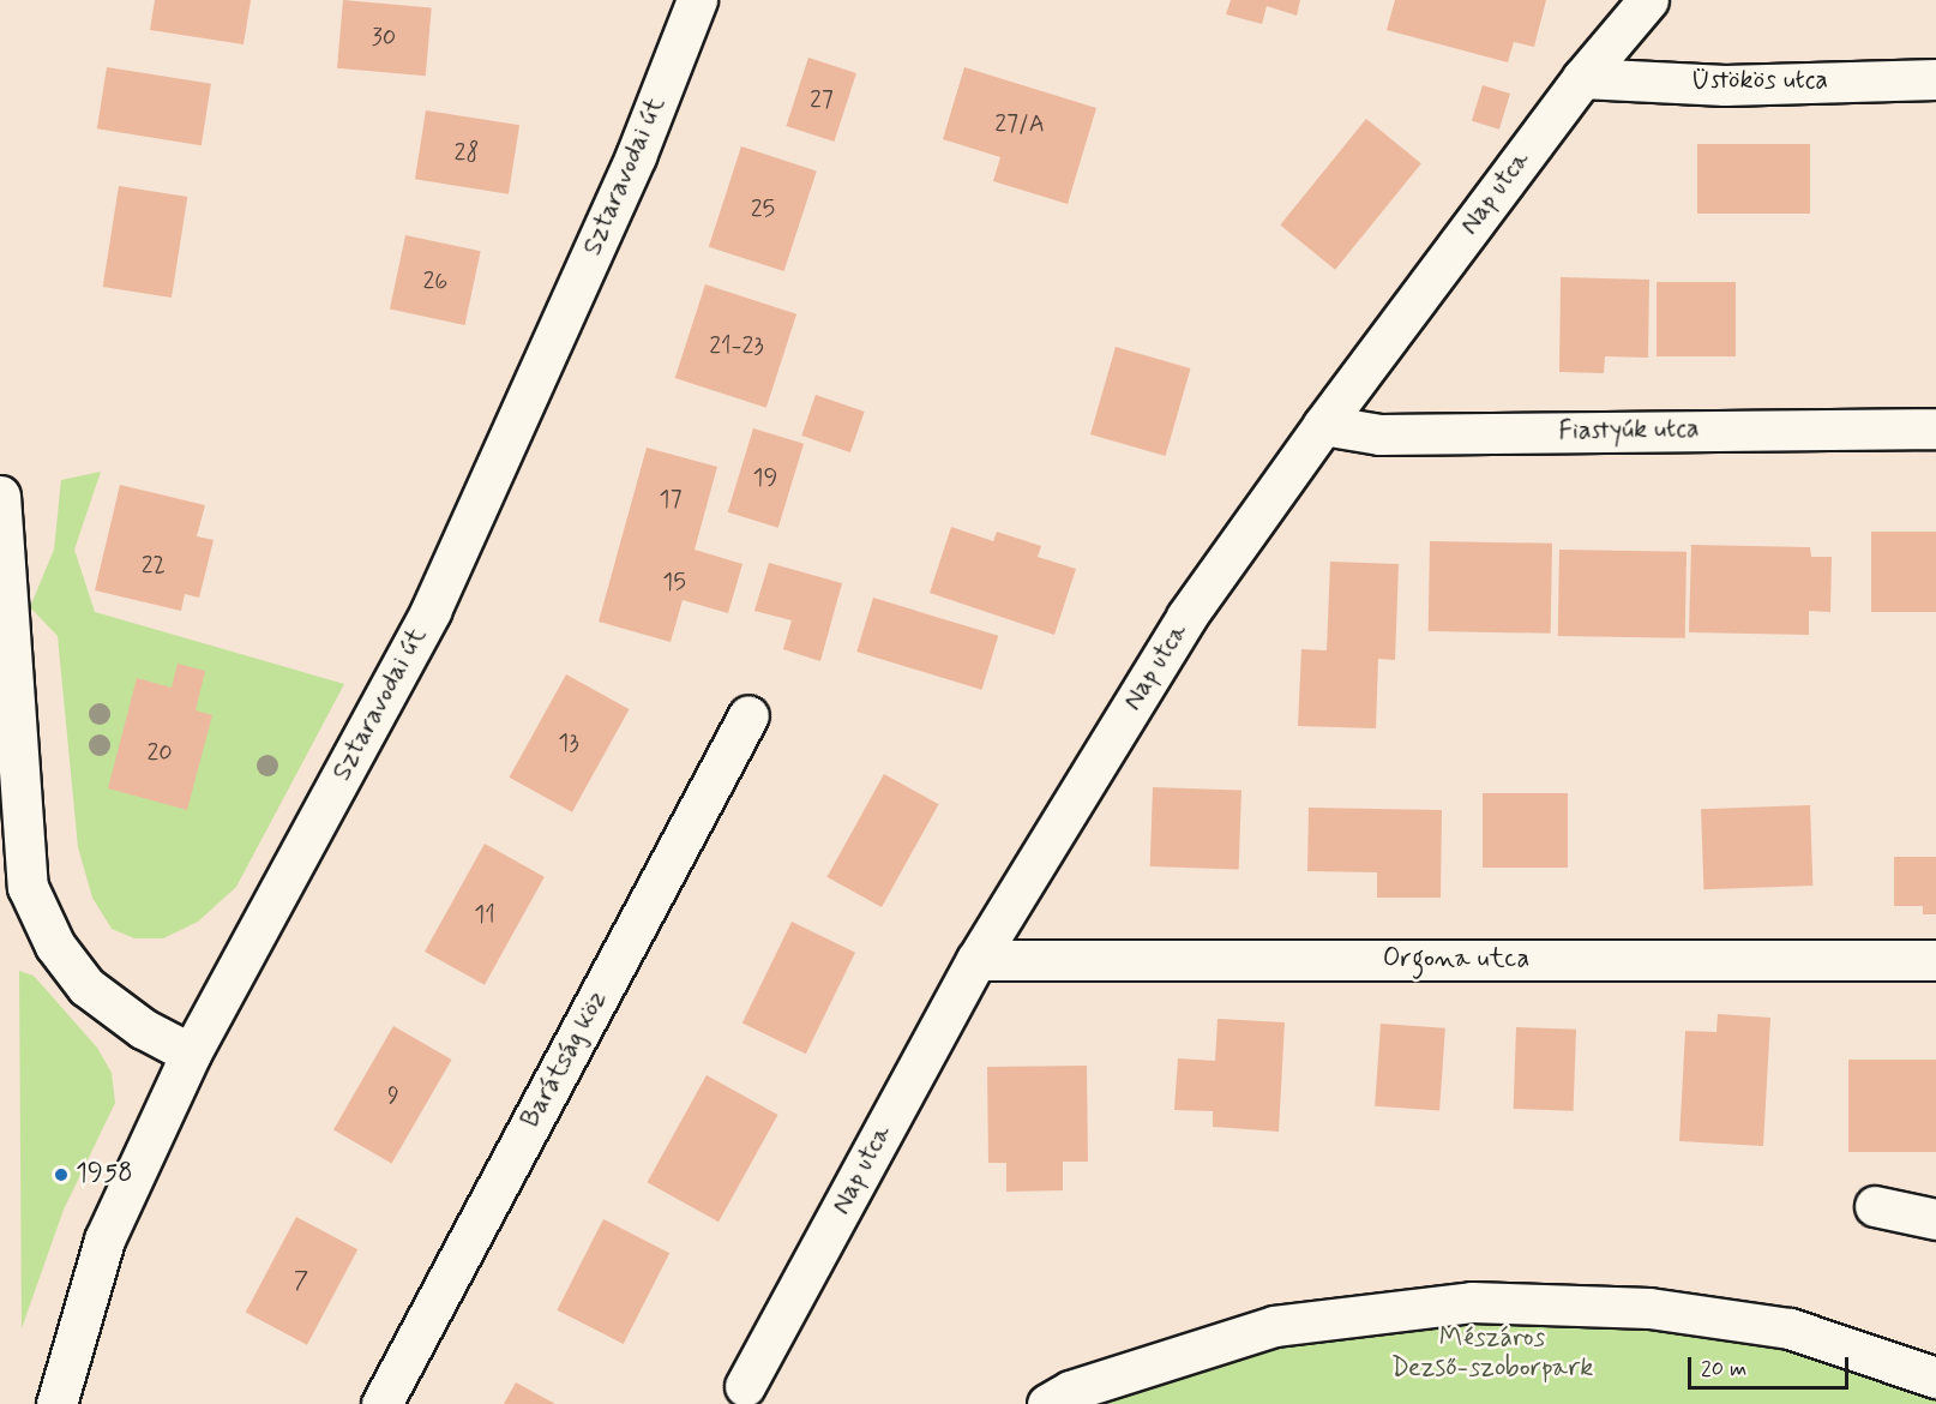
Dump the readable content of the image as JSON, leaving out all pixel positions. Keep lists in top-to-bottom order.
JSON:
{
  "streets": {
    "street": [
      "Üstökös utca",
      "Sztaravodai út",
      "Nap utca",
      "Fiastyúk utca",
      "Orgona utca",
      "Barátság köz"
    ]
  },
  "crossings": [
    ["Üstökös utca", "Nap utca"],
    ["Nap utca", "Fiastyúk utca"],
    ["Nap utca", "Orgona utca"]
  ],
  "parks": ["Mészáros Dezső-szoborpark"],
  "places": ["1958"],
  "house_numbers": [
    "30",
    "27",
    "27/A",
    "28",
    "25",
    "26",
    "21-23",
    "19",
    "17",
    "22",
    "15",
    "13",
    "20",
    "11",
    "9",
    "7"
  ],
  "scale_bar": "20 m"
}
